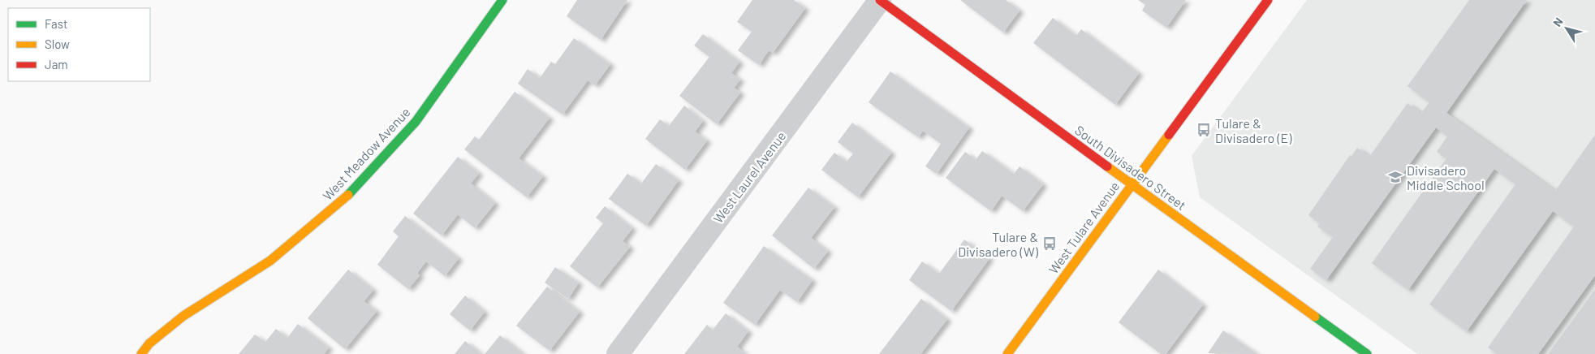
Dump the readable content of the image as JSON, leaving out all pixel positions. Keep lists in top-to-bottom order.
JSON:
{
  "streets": {
    "street": [
      "West Meadow Avenue",
      "South Divisadero Street",
      "West Laurel Avenue",
      "West Tulare Avenue"
    ]
  },
  "crossings": [
    ["South Divisadero Street", "West Laurel Avenue"],
    ["South Divisadero Street", "West Tulare Avenue"]
  ],
  "places": {
    "bus stop": ["Tulare & Divisadero (E)", "Tulare & Divisadero (W)"],
    "school or university": ["Divisadero Middle School"]
  },
  "legend": ["Fast", "Slow", "Jam"],
  "north": "top left"
}
